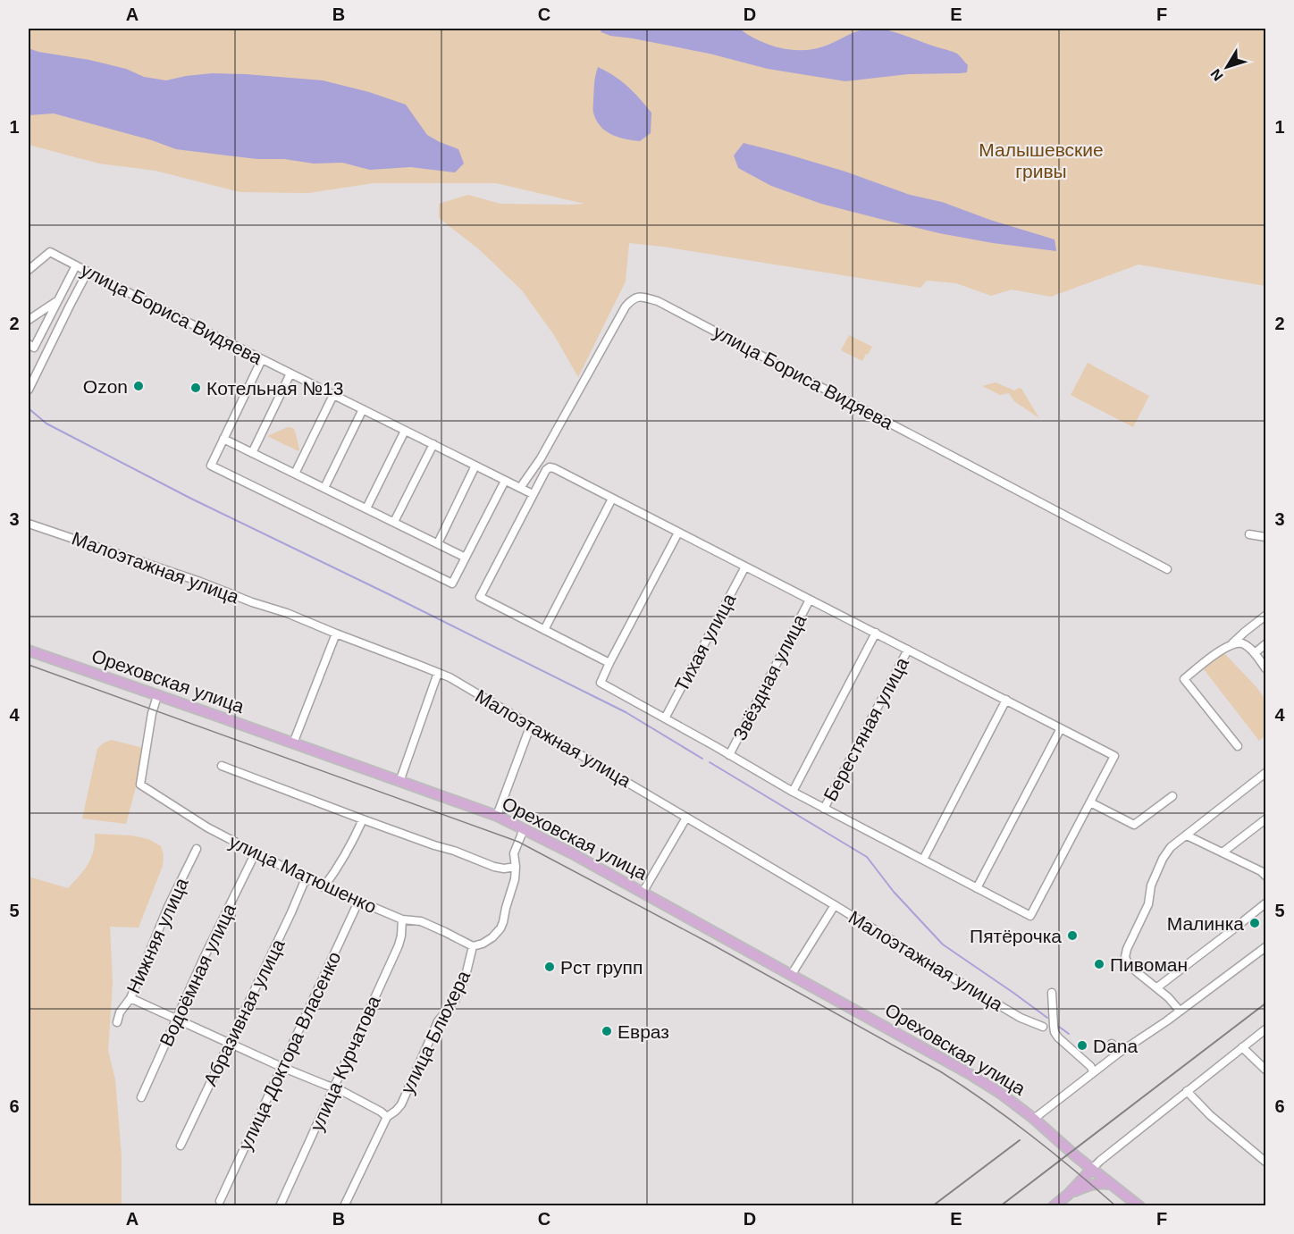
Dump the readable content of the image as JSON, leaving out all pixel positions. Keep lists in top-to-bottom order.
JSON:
{
  "streets": {
    "main road": ["Ореховская улица"],
    "street": [
      "улица Бориса Видяева",
      "Малоэтажная улица",
      "Тихая улица",
      "Звёздная улица",
      "Берестяная улица",
      "улица Матюшенко",
      "Нижняя улица",
      "Водоёмная улица",
      "Абразивная улица",
      "улица Блюхера",
      "улица Доктора Власенко",
      "улица Курчатова"
    ]
  },
  "crossings": [
    ["Ореховская улица", "улица Матюшенко"],
    ["Ореховская улица", "улица Блюхера"],
    ["улица Матюшенко", "Водоёмная улица"],
    ["улица Матюшенко", "Абразивная улица"],
    ["улица Матюшенко", "улица Блюхера"],
    ["улица Матюшенко", "улица Доктора Власенко"],
    ["улица Матюшенко", "улица Курчатова"]
  ],
  "parks": ["Малышевские гривы"],
  "places": [
    "Ozon",
    "Котельная №13",
    "Малинка",
    "Пятёрочка",
    "Пивоман",
    "Рст групп",
    "Евраз",
    "Dana"
  ],
  "north": "bottom left",
  "grid": {
    "columns": [
      "A",
      "B",
      "C",
      "D",
      "E",
      "F"
    ],
    "rows": [
      "1",
      "2",
      "3",
      "4",
      "5",
      "6"
    ]
  }
}
